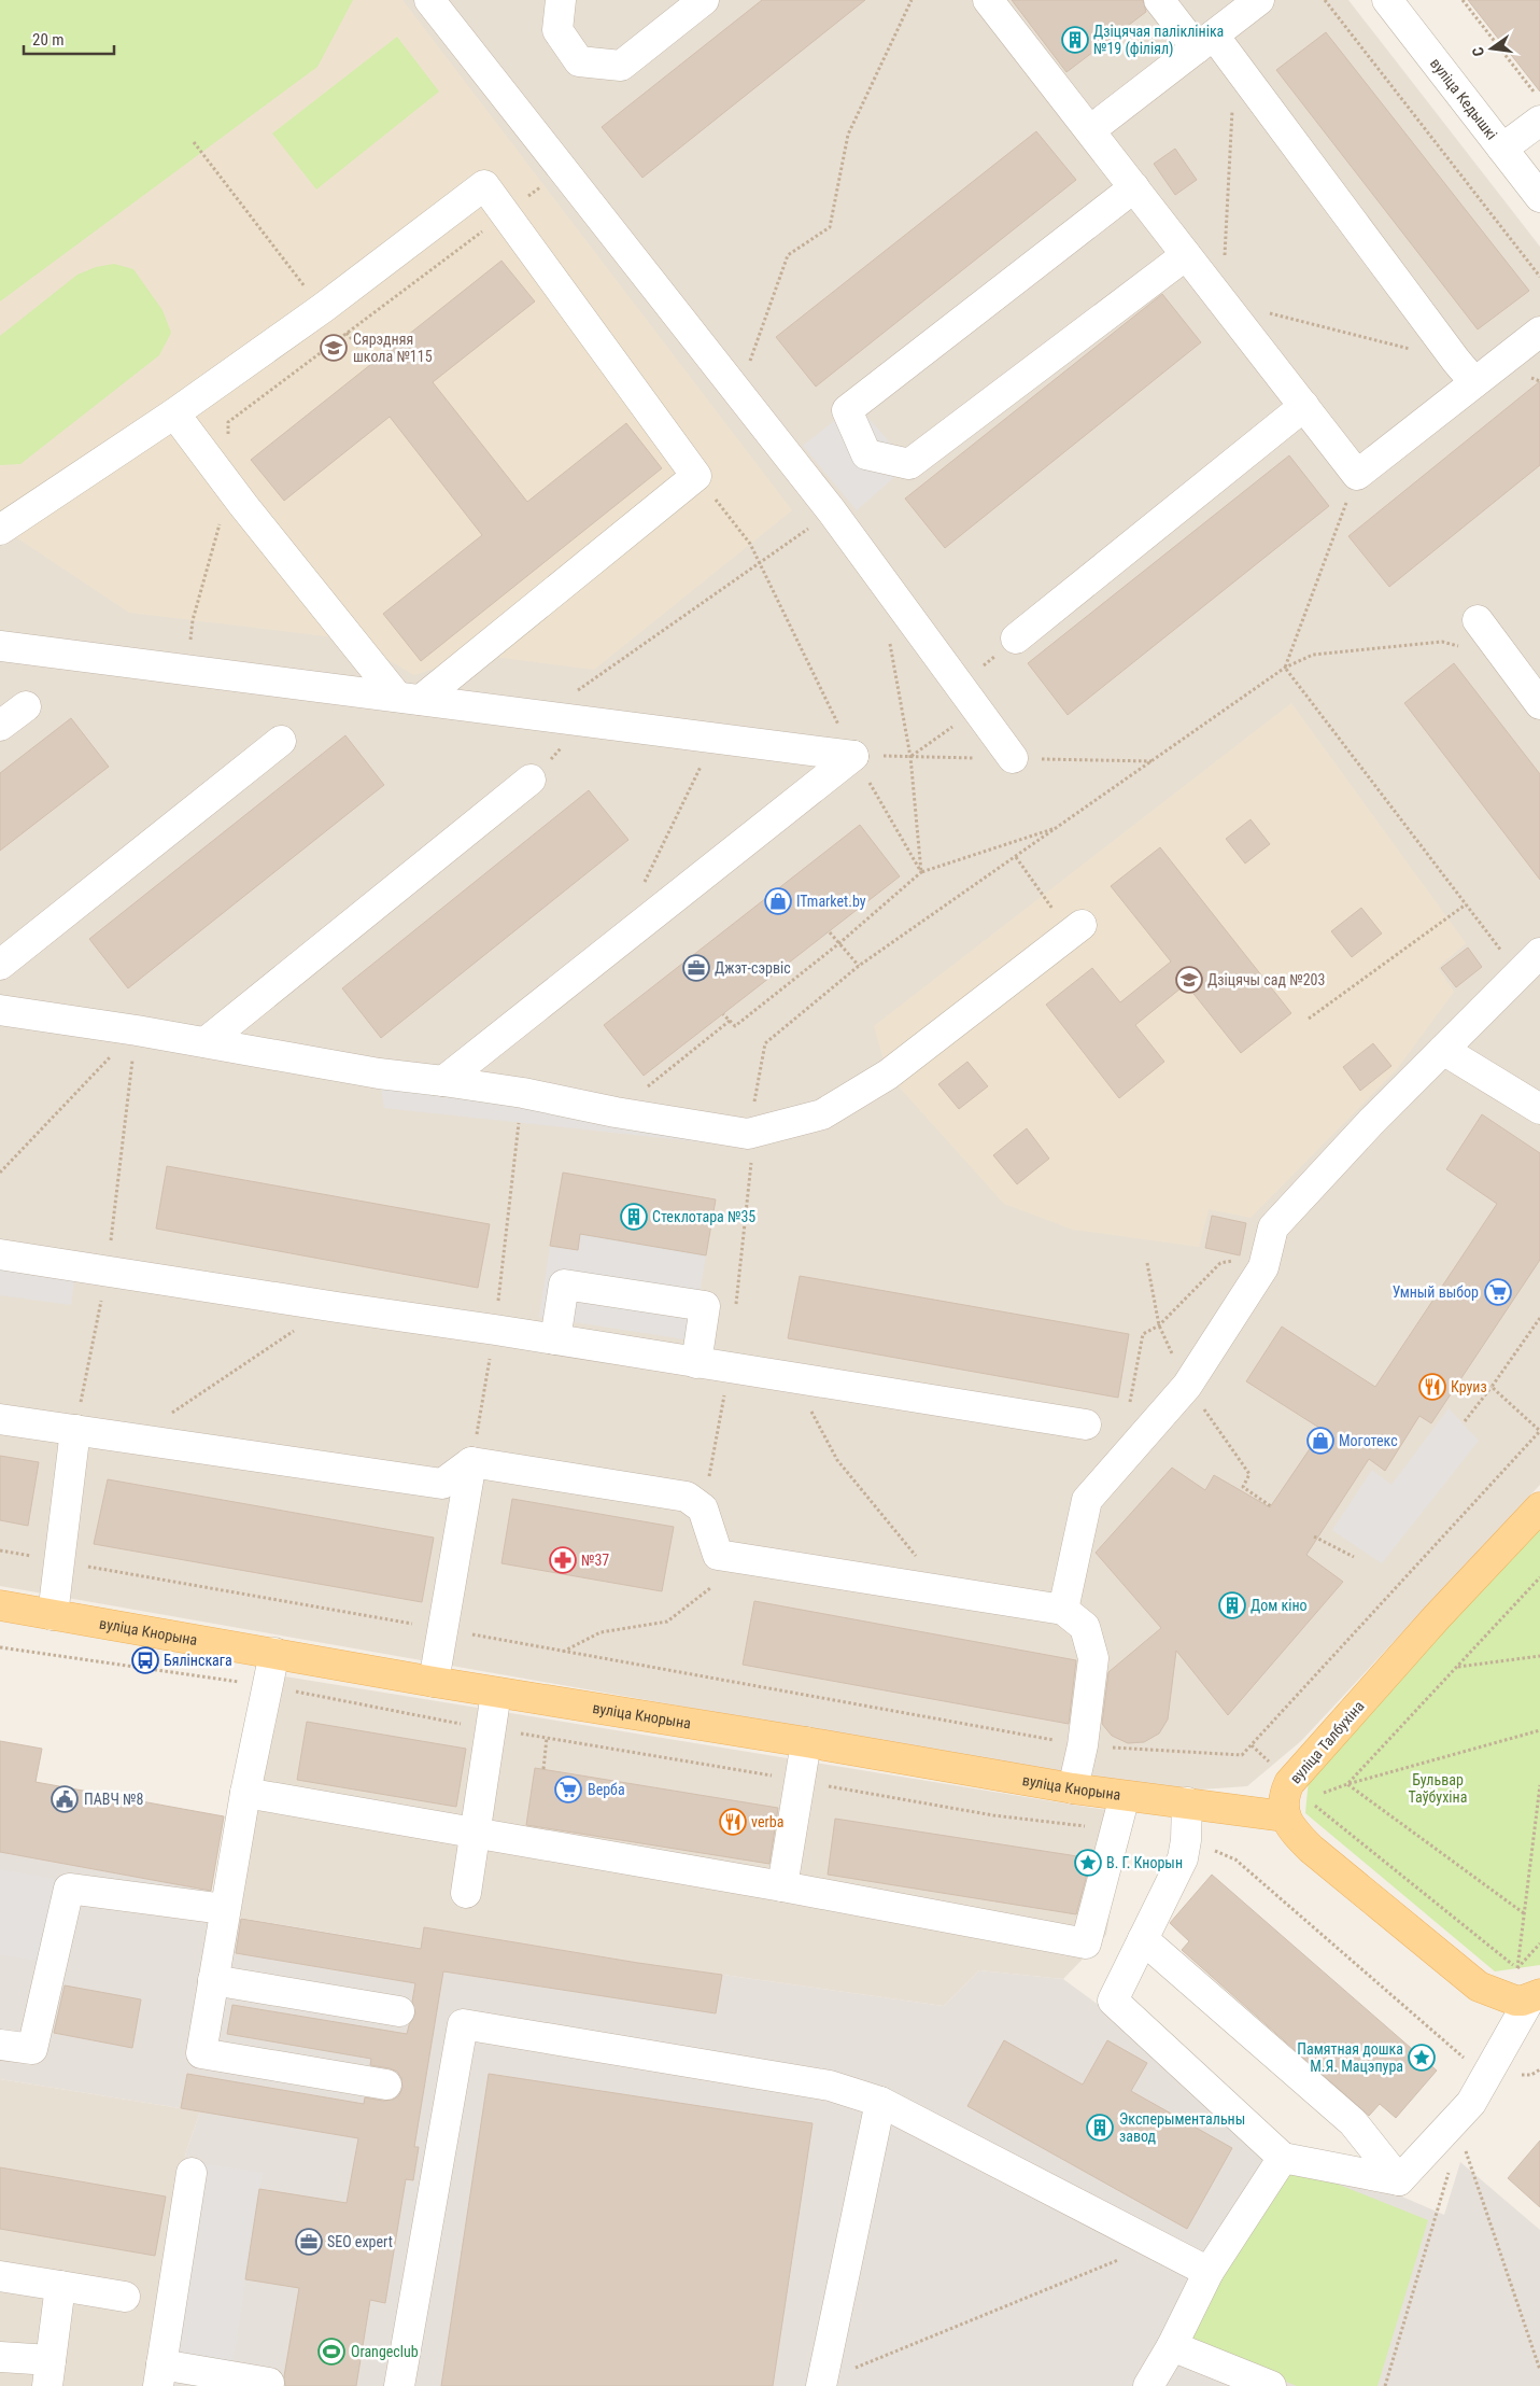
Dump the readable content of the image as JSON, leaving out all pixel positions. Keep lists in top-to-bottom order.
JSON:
{
  "streets": {
    "main road": ["вуліца Кнорына", "вуліца Талбухіна"],
    "street": ["вуліца Кедышкі"]
  },
  "crossings": [
    ["вуліца Кнорына", "вуліца Талбухіна"]
  ],
  "parks": ["Бульвар Таўбухіна"],
  "places": {
    "building": [
      "Дзіцячая паліклініка №19 (філіял)",
      "Стеклотара №35",
      "Дом кіно",
      "Эксперыментальны завод"
    ],
    "school or university": ["Сярэдняя школа №115", "Дзіцячы сад №203"],
    "shop": ["ITmarket.by", "Моготекс"],
    "office": ["Джэт-сэрвіс", "SEO expert"],
    "supermarket": ["Умный выбор", "Верба"],
    "restaurant": ["Круиз", "verba"],
    "pharmacy": ["№37"],
    "bus stop": ["Бялінскага"],
    "public building": ["ПАВЧ №8"],
    "place": ["В. Г. Кнорын", "Памятная дошка М.Я. Мацэпура"],
    "sports": ["Orangeclub"]
  },
  "scale_bar": "20 m",
  "north": "left"
}
